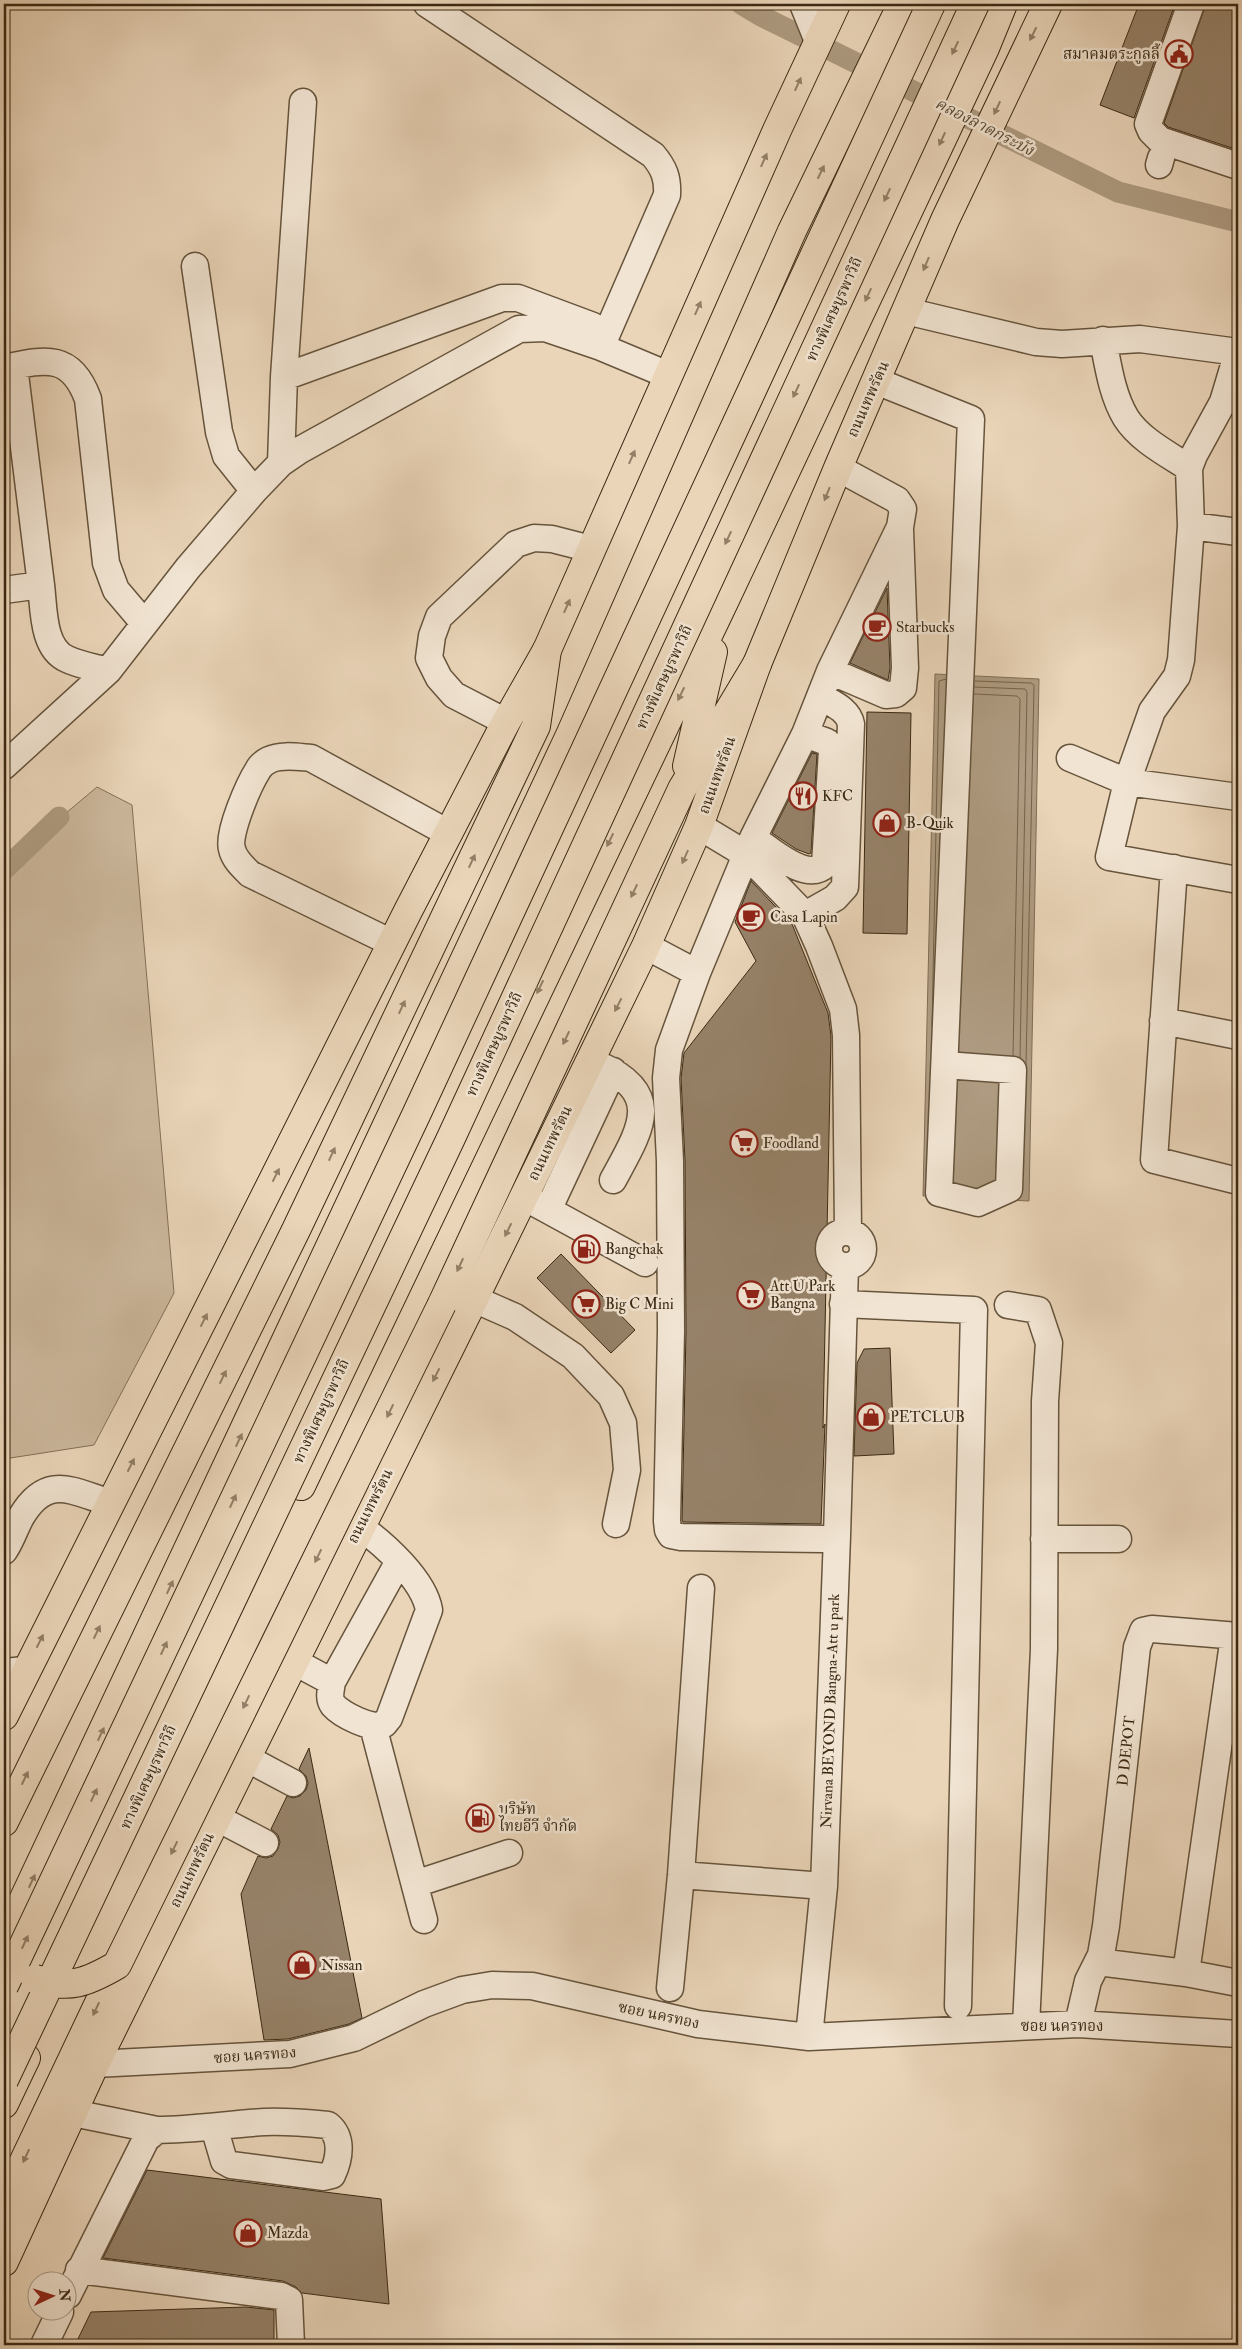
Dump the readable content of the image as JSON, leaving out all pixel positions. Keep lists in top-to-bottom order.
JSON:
{
  "streets": {
    "main road": ["ทางพิเศษบูรพาวิถี", "ถนนเทพรัตน"],
    "street": ["Nirvana BEYOND Bangna-Att u park", "D DEPOT", "ซอย นครทอง"]
  },
  "crossings": [
    ["ถนนเทพรัตน", "ซอย นครทอง"],
    ["Nirvana BEYOND Bangna-Att u park", "ซอย นครทอง"],
    ["D DEPOT", "ซอย นครทอง"]
  ],
  "water": ["คลองลาดกระบัง"],
  "places": {
    "public building": ["สมาคมตระกูลลี้"],
    "cafe": ["Starbucks", "Casa Lapin"],
    "restaurant": ["KFC"],
    "shop": [
      "B-Quik",
      "PETCLUB",
      "Nissan",
      "Mazda"
    ],
    "supermarket": ["Foodland", "Att U Park Bangna", "Big C Mini"],
    "fuel station": ["Bangchak", "บริษัท ไทยอีวี จำกัด"]
  },
  "north": "right"
}
